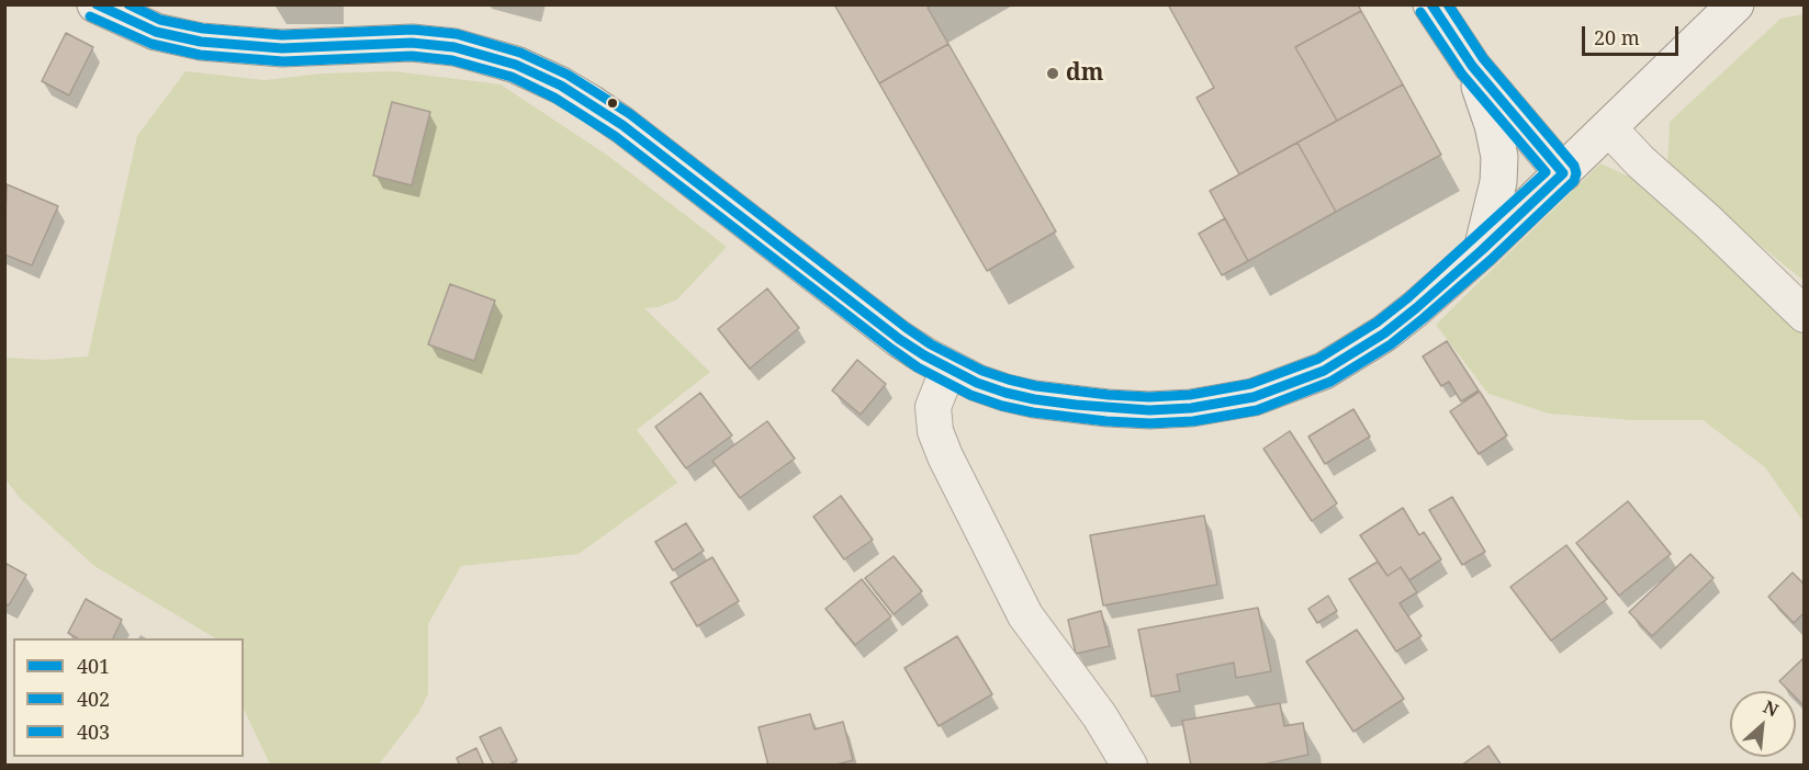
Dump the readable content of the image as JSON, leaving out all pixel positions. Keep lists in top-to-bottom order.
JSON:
{
  "places": ["dm"],
  "lines": ["transit line 401", "transit line 402", "transit line 403"],
  "legend": ["401", "402", "403"],
  "scale_bar": "20 m",
  "north": "top right"
}
